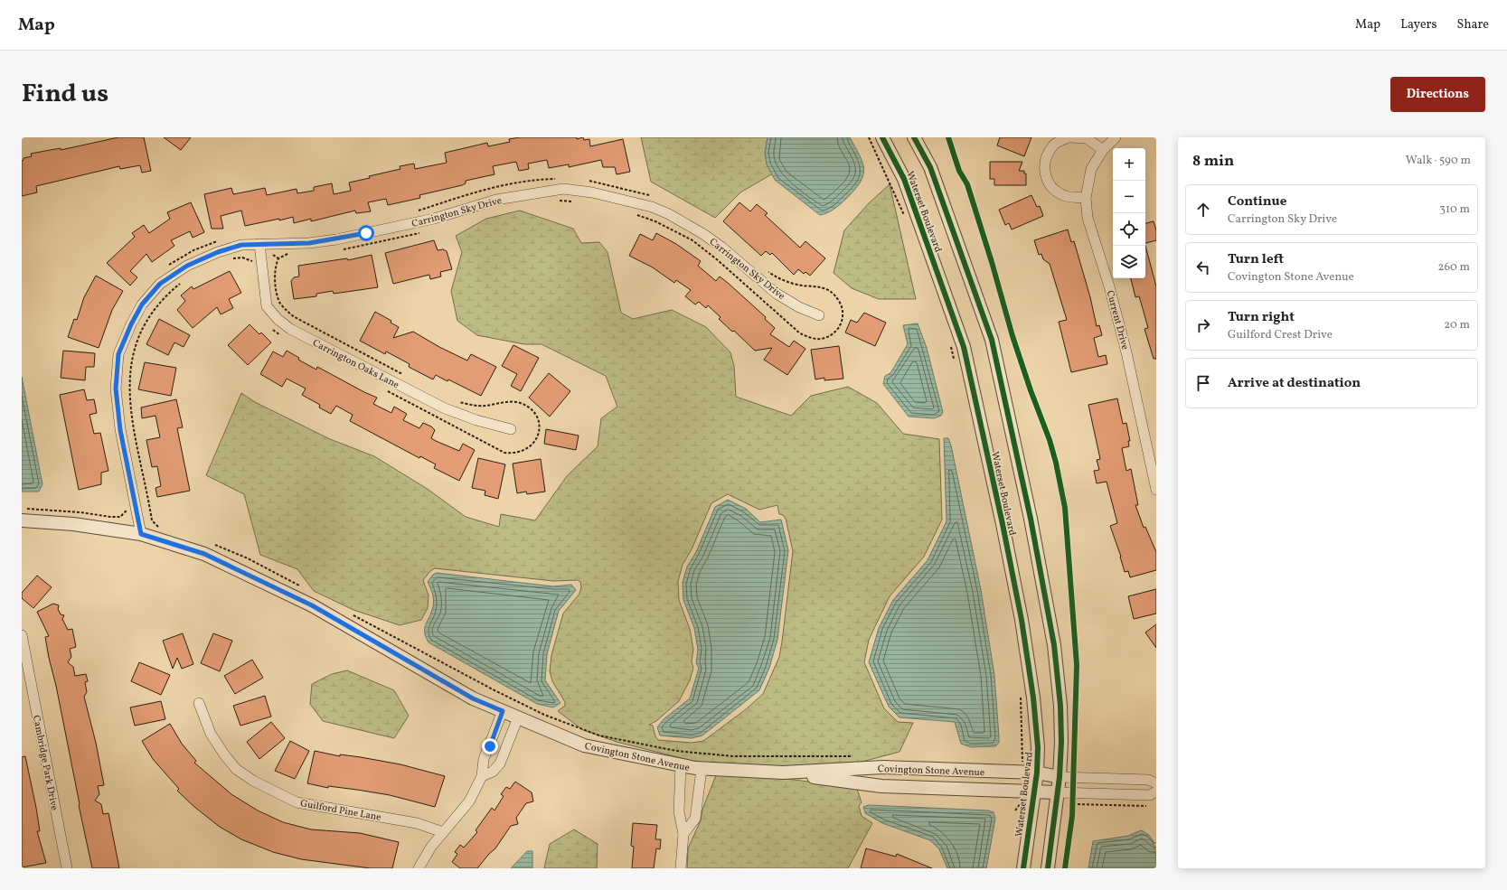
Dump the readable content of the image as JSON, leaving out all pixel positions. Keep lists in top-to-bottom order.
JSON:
{
  "streets": {
    "street": [
      "Carrington Sky Drive",
      "Waterset Boulevard",
      "Current Drive",
      "Carrington Oaks Lane",
      "Covington Stone Avenue",
      "Cambridge Park Drive",
      "Guilford Pine Lane"
    ]
  },
  "crossings": [
    ["Carrington Sky Drive", "Carrington Oaks Lane"],
    ["Carrington Sky Drive", "Covington Stone Avenue"],
    ["Waterset Boulevard", "Covington Stone Avenue"]
  ],
  "page": {
    "header": "Map",
    "nav": ["Map", "Layers", "Share"],
    "title": "Find us",
    "buttons": "Directions",
    "heading": ["8 min", "Walk · 590 m"],
    "map_buttons": ["+", "−"],
    "list": [
      ["Continue", "Carrington Sky Drive", "310 m"],
      ["Turn left", "Covington Stone Avenue", "260 m"],
      ["Turn right", "Guilford Crest Drive", "20 m"],
      "Arrive at destination"
    ]
  }
}
